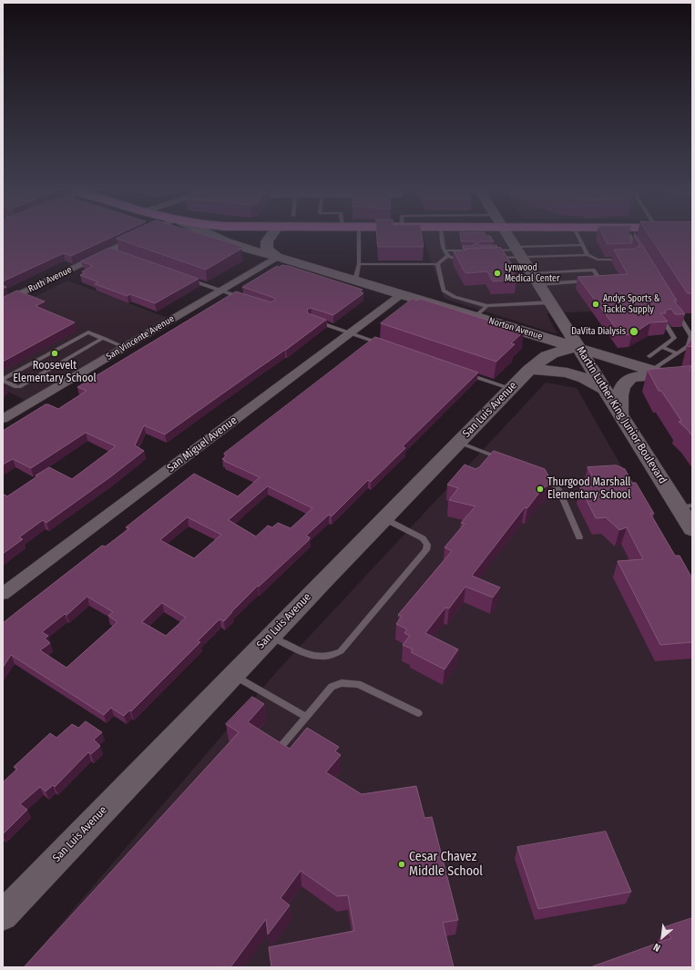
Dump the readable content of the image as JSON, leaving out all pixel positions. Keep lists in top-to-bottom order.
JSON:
{
  "streets": {
    "street": [
      "Ruth Avenue",
      "Norton Avenue",
      "San Vincente Avenue",
      "San Luis Avenue",
      "Martin Luther King Junior Boulevard",
      "San Miguel Avenue"
    ]
  },
  "crossings": [
    ["Norton Avenue", "San Vincente Avenue"],
    ["Norton Avenue", "San Luis Avenue"],
    ["Norton Avenue", "Martin Luther King Junior Boulevard"],
    ["Norton Avenue", "San Miguel Avenue"],
    ["San Luis Avenue", "Martin Luther King Junior Boulevard"]
  ],
  "places": [
    "Lynwood Medical Center",
    "Andys Sports & Tackle Supply",
    "DaVita Dialysis",
    "Roosevelt Elementary School",
    "Thurgood Marshall Elementary School",
    "Cesar Chavez Middle School"
  ],
  "north": "bottom left"
}
